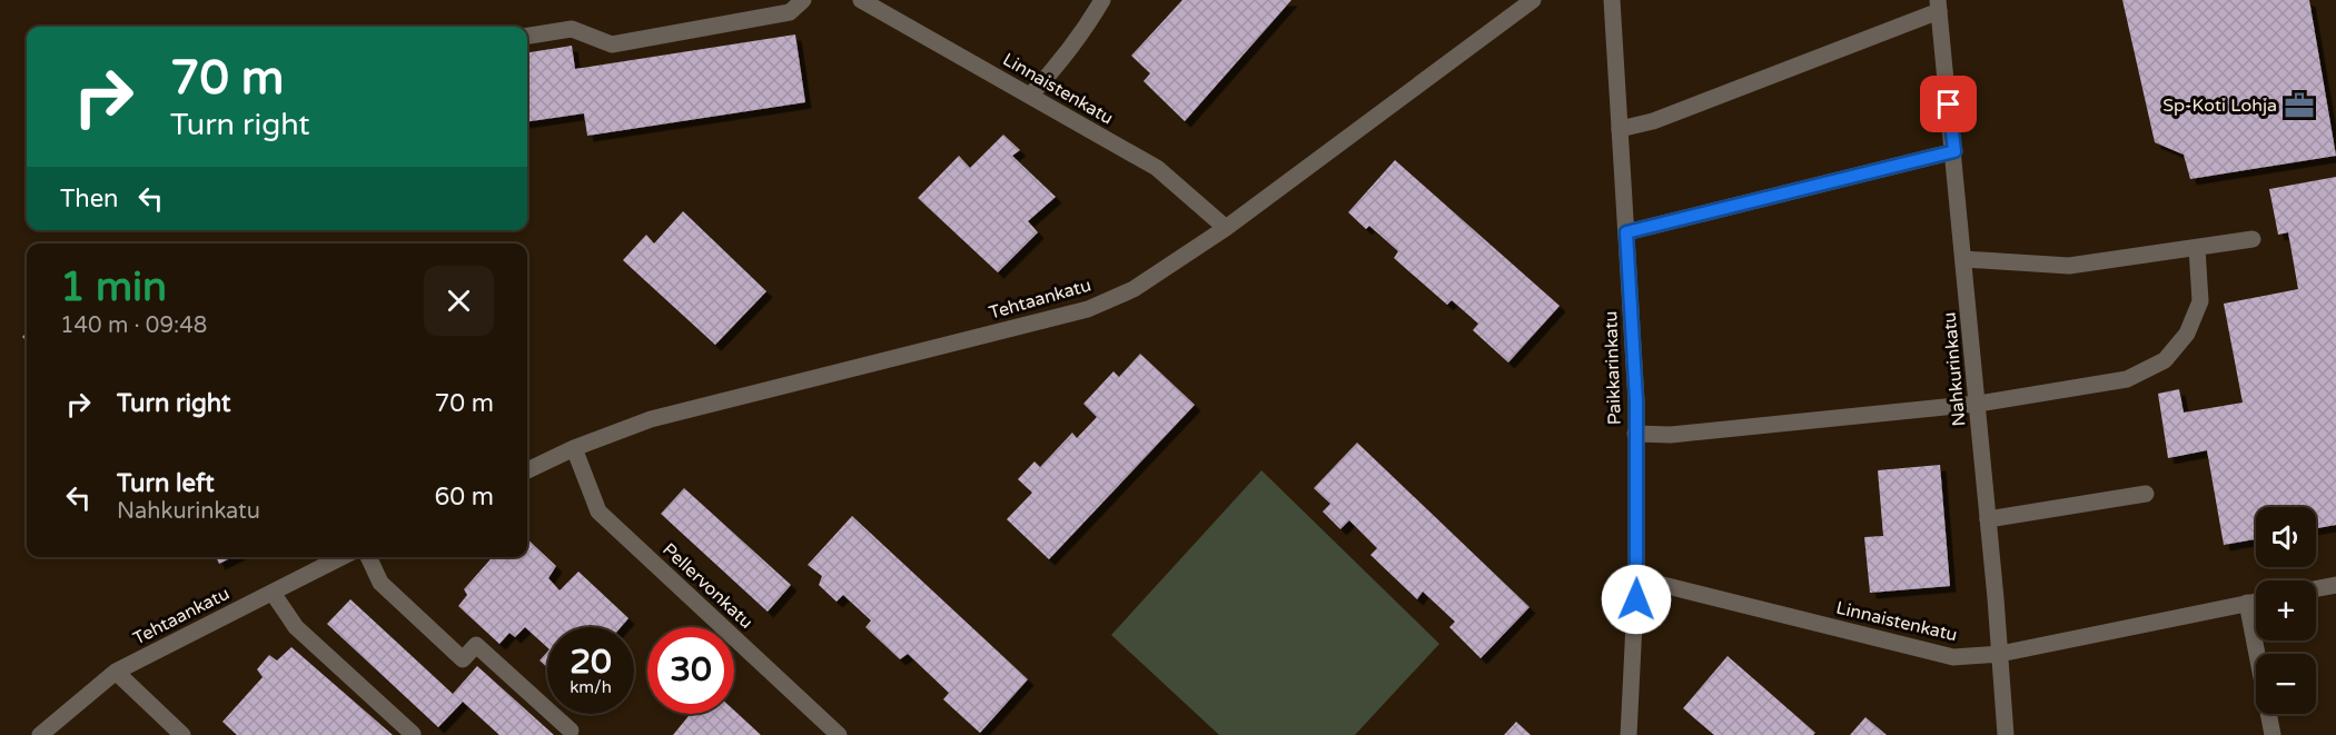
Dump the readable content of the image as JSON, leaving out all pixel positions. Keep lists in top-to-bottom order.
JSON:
{
  "streets": {
    "street": [
      "Linnaistenkatu",
      "Tehtaankatu",
      "Paikkarinkatu",
      "Nahkurinkatu",
      "Pellervonkatu"
    ]
  },
  "crossings": [
    ["Linnaistenkatu", "Tehtaankatu"],
    ["Linnaistenkatu", "Paikkarinkatu"],
    ["Linnaistenkatu", "Nahkurinkatu"],
    ["Tehtaankatu", "Pellervonkatu"]
  ],
  "places": {
    "office": ["Sp-Koti Lohja"]
  },
  "page": {
    "turn": ["70 m", "Turn right"],
    "then": "Then",
    "heading": ["1 min", "140 m · 09:48"],
    "list": [
      {
        "name": "Turn right",
        "value": "70 m"
      },
      {
        "name": "Turn left",
        "note": "Nahkurinkatu",
        "value": "60 m"
      }
    ],
    "map_buttons": ["+", "−"],
    "speed": "20 km/h",
    "limit": "30"
  }
}
